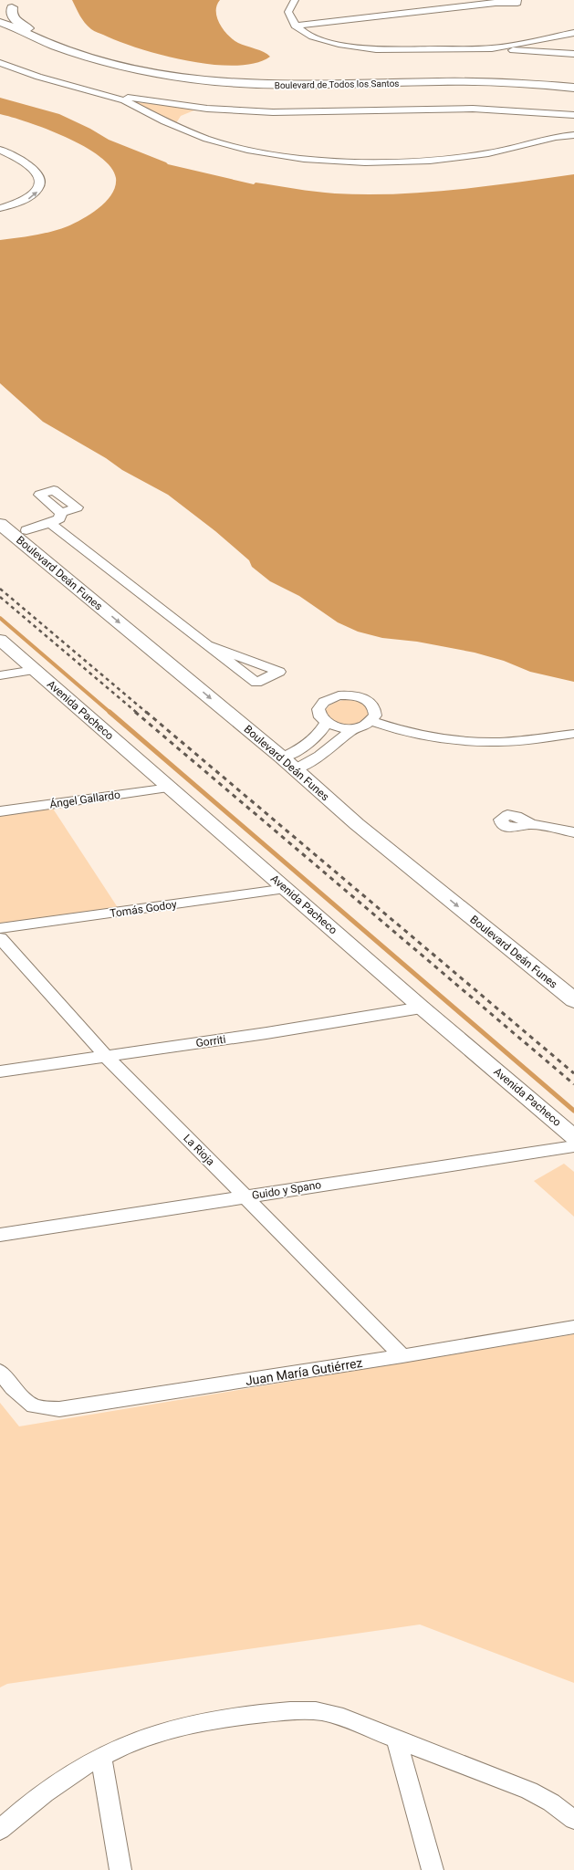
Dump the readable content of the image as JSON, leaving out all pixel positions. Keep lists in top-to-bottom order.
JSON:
{
  "streets": {
    "main road": ["Boulevard Deán Funes"],
    "street": [
      "Boulevard de Todos los Santos",
      "Avenida Pacheco",
      "Ángel Gallardo",
      "Tomás Godoy",
      "Gorriti",
      "La Rioja",
      "Guido y Spano",
      "Juan María Gutiérrez"
    ]
  },
  "crossings": [
    ["Avenida Pacheco", "Ángel Gallardo"],
    ["Avenida Pacheco", "Tomás Godoy"],
    ["Avenida Pacheco", "Gorriti"],
    ["Gorriti", "La Rioja"],
    ["La Rioja", "Guido y Spano"],
    ["La Rioja", "Juan María Gutiérrez"]
  ]
}
